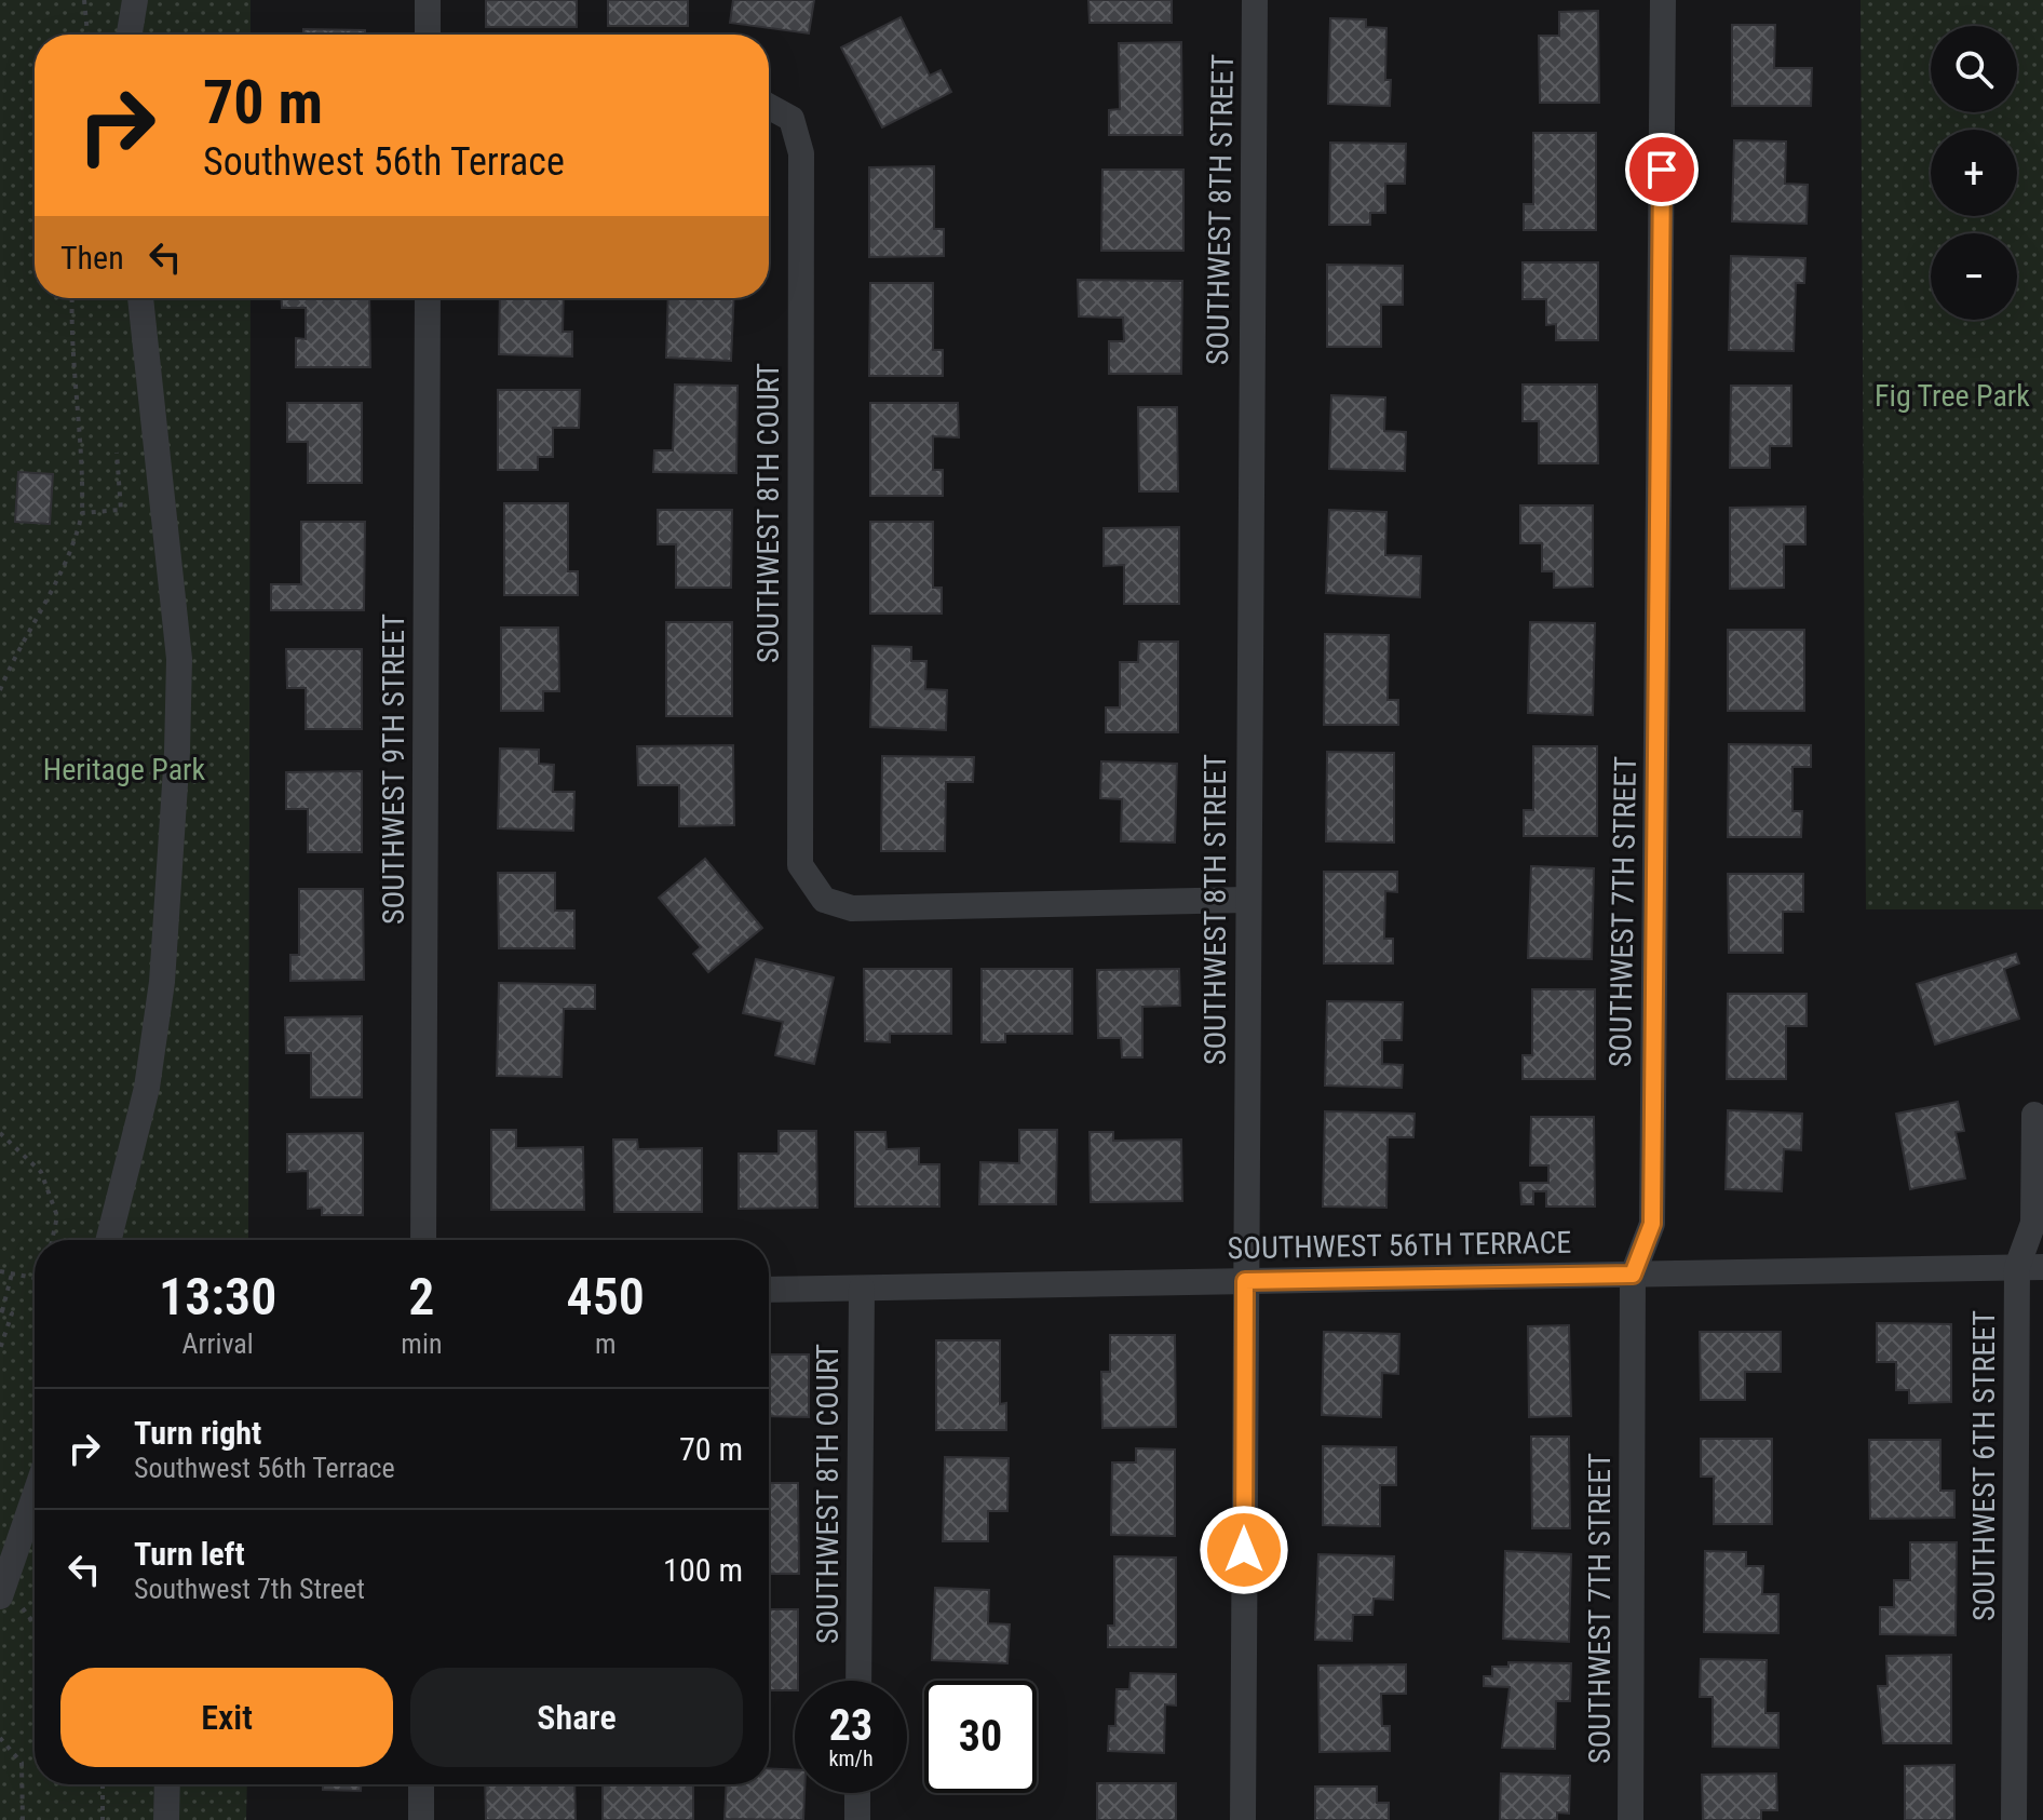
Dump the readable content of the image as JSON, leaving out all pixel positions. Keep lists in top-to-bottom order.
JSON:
{
  "streets": {
    "street": [
      "SOUTHWEST 8TH STREET",
      "SOUTHWEST 8TH COURT",
      "SOUTHWEST 9TH STREET",
      "SOUTHWEST 7TH STREET",
      "SOUTHWEST 56TH TERRACE",
      "SOUTHWEST 6TH STREET"
    ]
  },
  "crossings": [
    ["SOUTHWEST 8TH STREET", "SOUTHWEST 8TH COURT"],
    ["SOUTHWEST 8TH STREET", "SOUTHWEST 56TH TERRACE"],
    ["SOUTHWEST 8TH COURT", "SOUTHWEST 56TH TERRACE"],
    ["SOUTHWEST 7TH STREET", "SOUTHWEST 56TH TERRACE"],
    ["SOUTHWEST 56TH TERRACE", "SOUTHWEST 6TH STREET"]
  ],
  "parks": ["Fig Tree Park", "Heritage Park"],
  "page": {
    "map_buttons": ["+", "−"],
    "turn": ["70 m", "Southwest 56th Terrace"],
    "then": "Then",
    "eta": [
      "13:30",
      "Arrival",
      "2",
      "min",
      "450",
      "m"
    ],
    "list": [
      {
        "name": "Turn right",
        "note": "Southwest 56th Terrace",
        "value": "70 m"
      },
      {
        "name": "Turn left",
        "note": "Southwest 7th Street",
        "value": "100 m"
      }
    ],
    "buttons": ["Exit", "Share"],
    "speed": "23 km/h",
    "limit": "30"
  }
}
